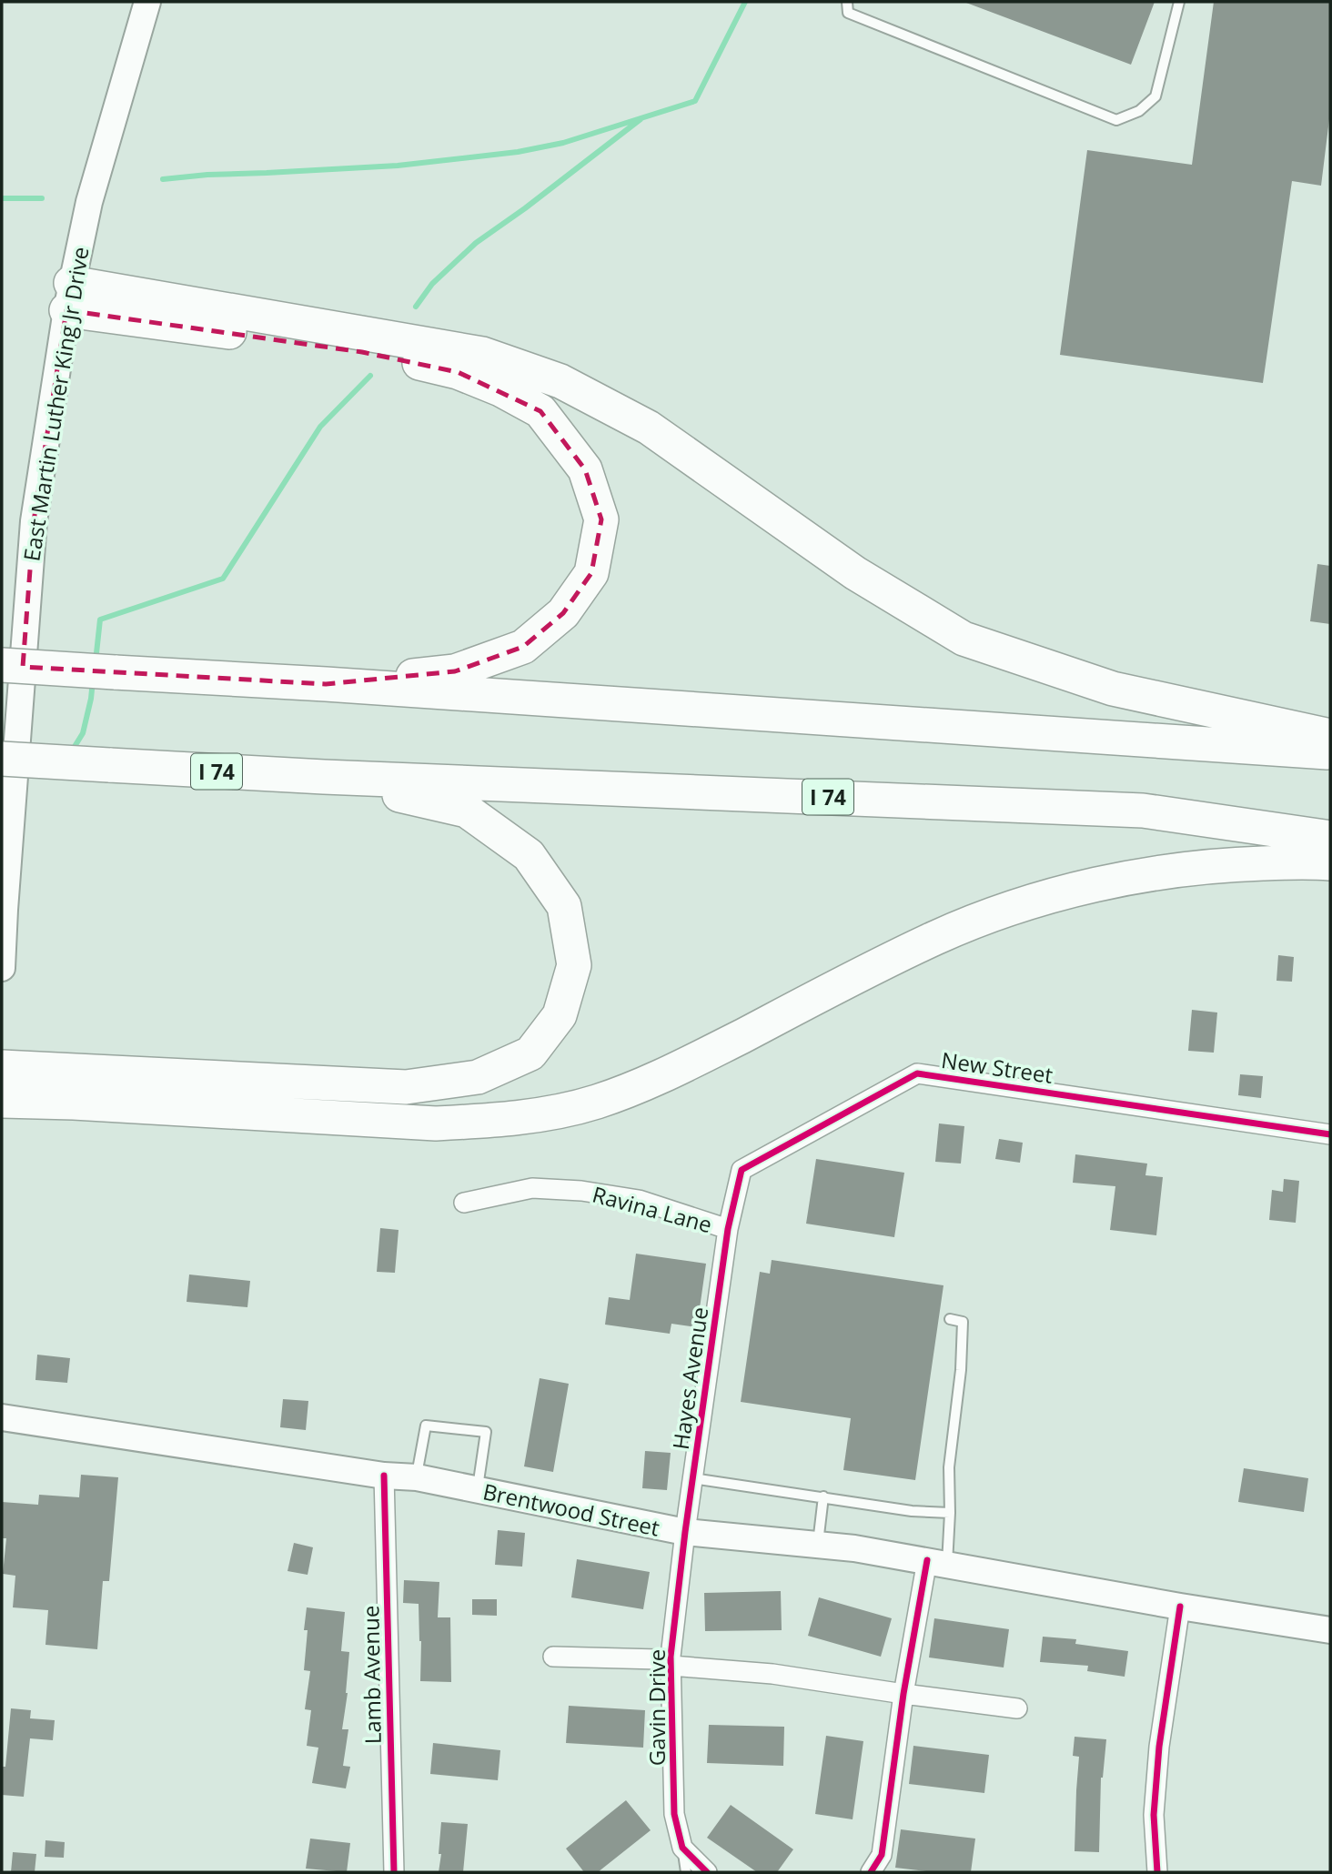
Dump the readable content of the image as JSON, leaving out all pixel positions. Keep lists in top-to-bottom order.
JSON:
{
  "streets": {
    "highway": ["I 74"],
    "main road": ["East Martin Luther King Jr Drive", "Brentwood Street"],
    "street": [
      "New Street",
      "Ravina Lane",
      "Hayes Avenue",
      "Lamb Avenue",
      "Gavin Drive"
    ]
  },
  "crossings": [
    ["New Street", "Ravina Lane"],
    ["New Street", "Hayes Avenue"],
    ["Ravina Lane", "Hayes Avenue"],
    ["Hayes Avenue", "Brentwood Street"],
    ["Hayes Avenue", "Gavin Drive"],
    ["Brentwood Street", "Lamb Avenue"],
    ["Brentwood Street", "Gavin Drive"]
  ]
}
